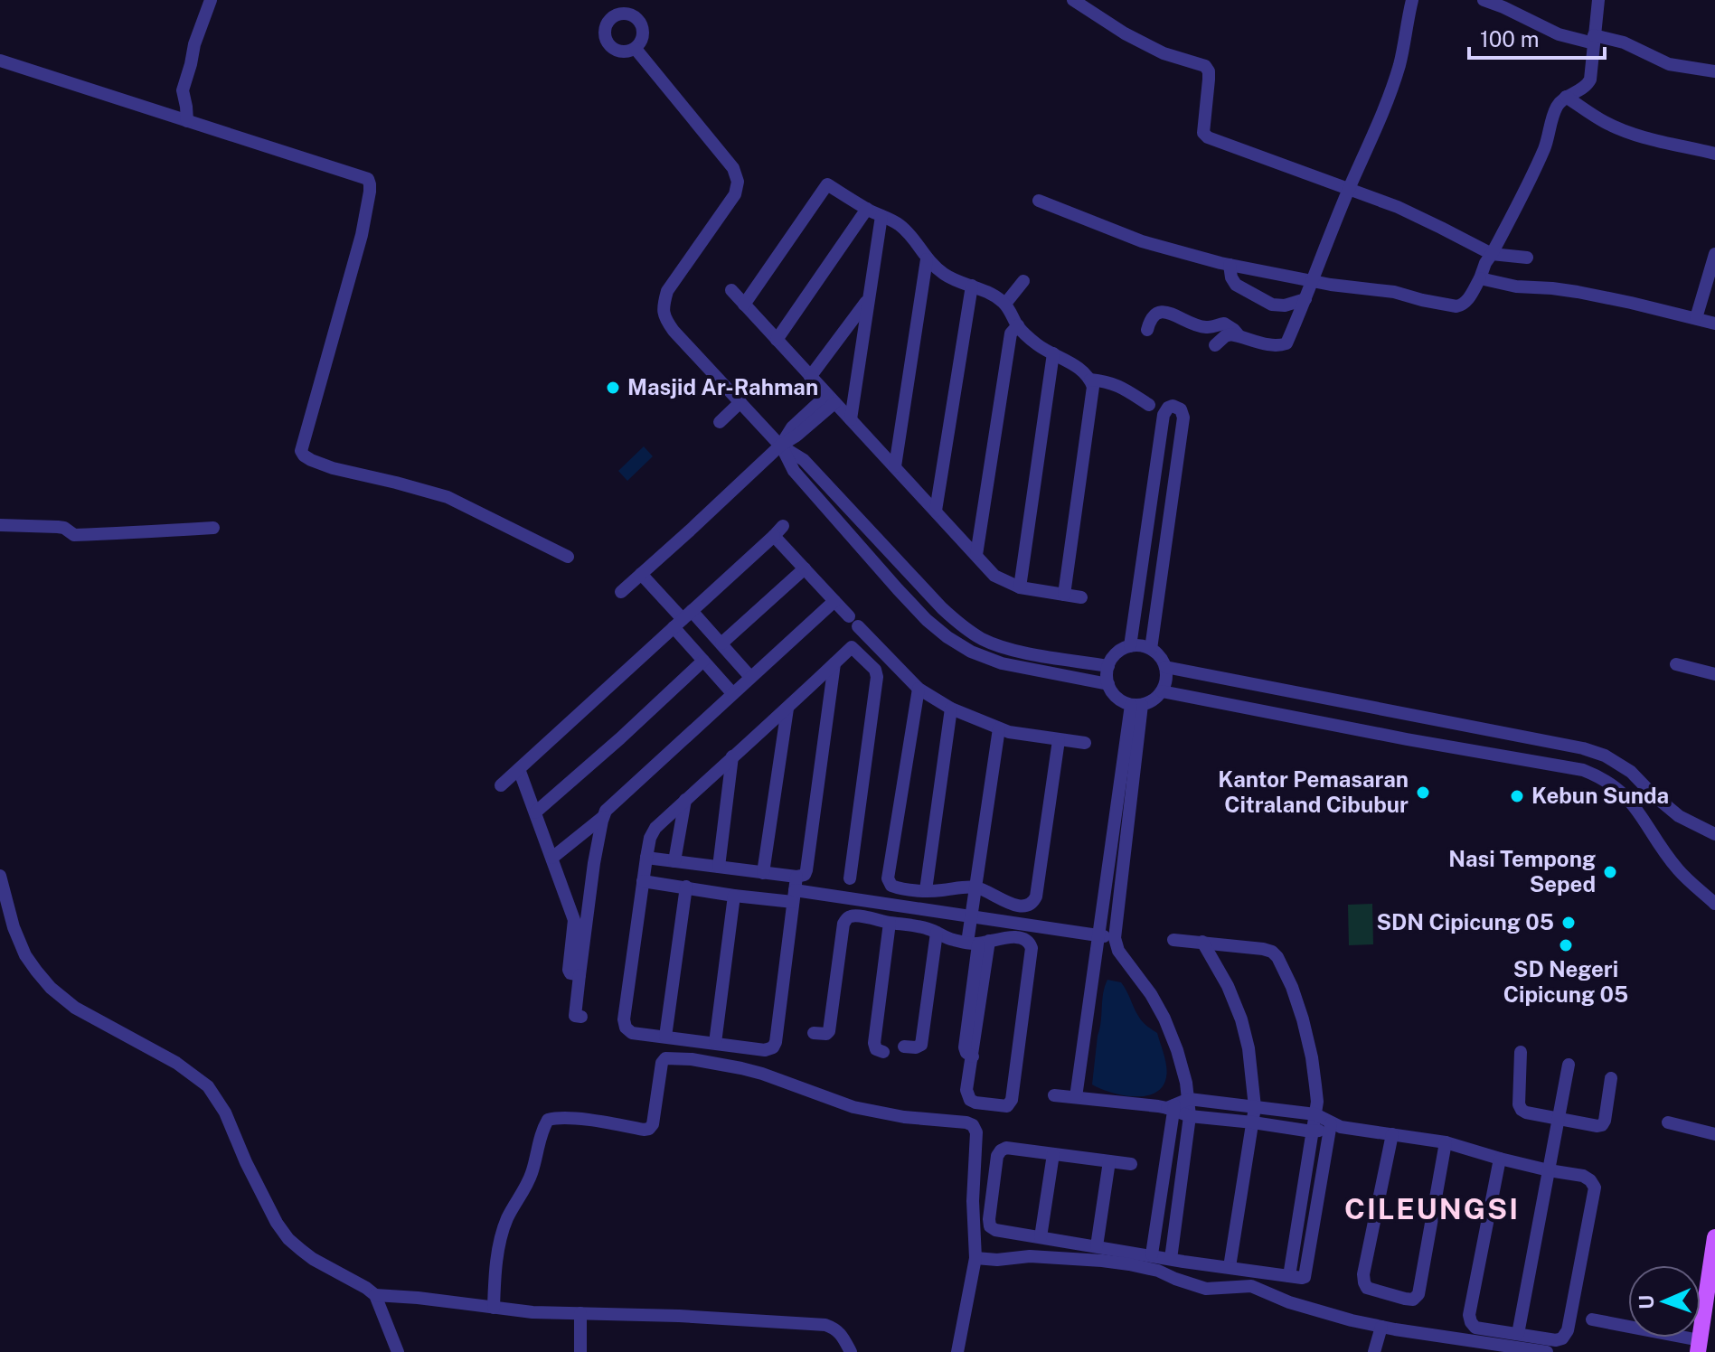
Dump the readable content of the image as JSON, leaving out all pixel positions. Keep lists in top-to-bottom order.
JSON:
{
  "districts": ["CILEUNGSI"],
  "places": [
    "Masjid Ar-Rahman",
    "Kantor Pemasaran Citraland Cibubur",
    "Kebun Sunda",
    "Nasi Tempong Seped",
    "SDN Cipicung 05",
    "SD Negeri Cipicung 05"
  ],
  "scale_bar": "100 m",
  "north": "left"
}
